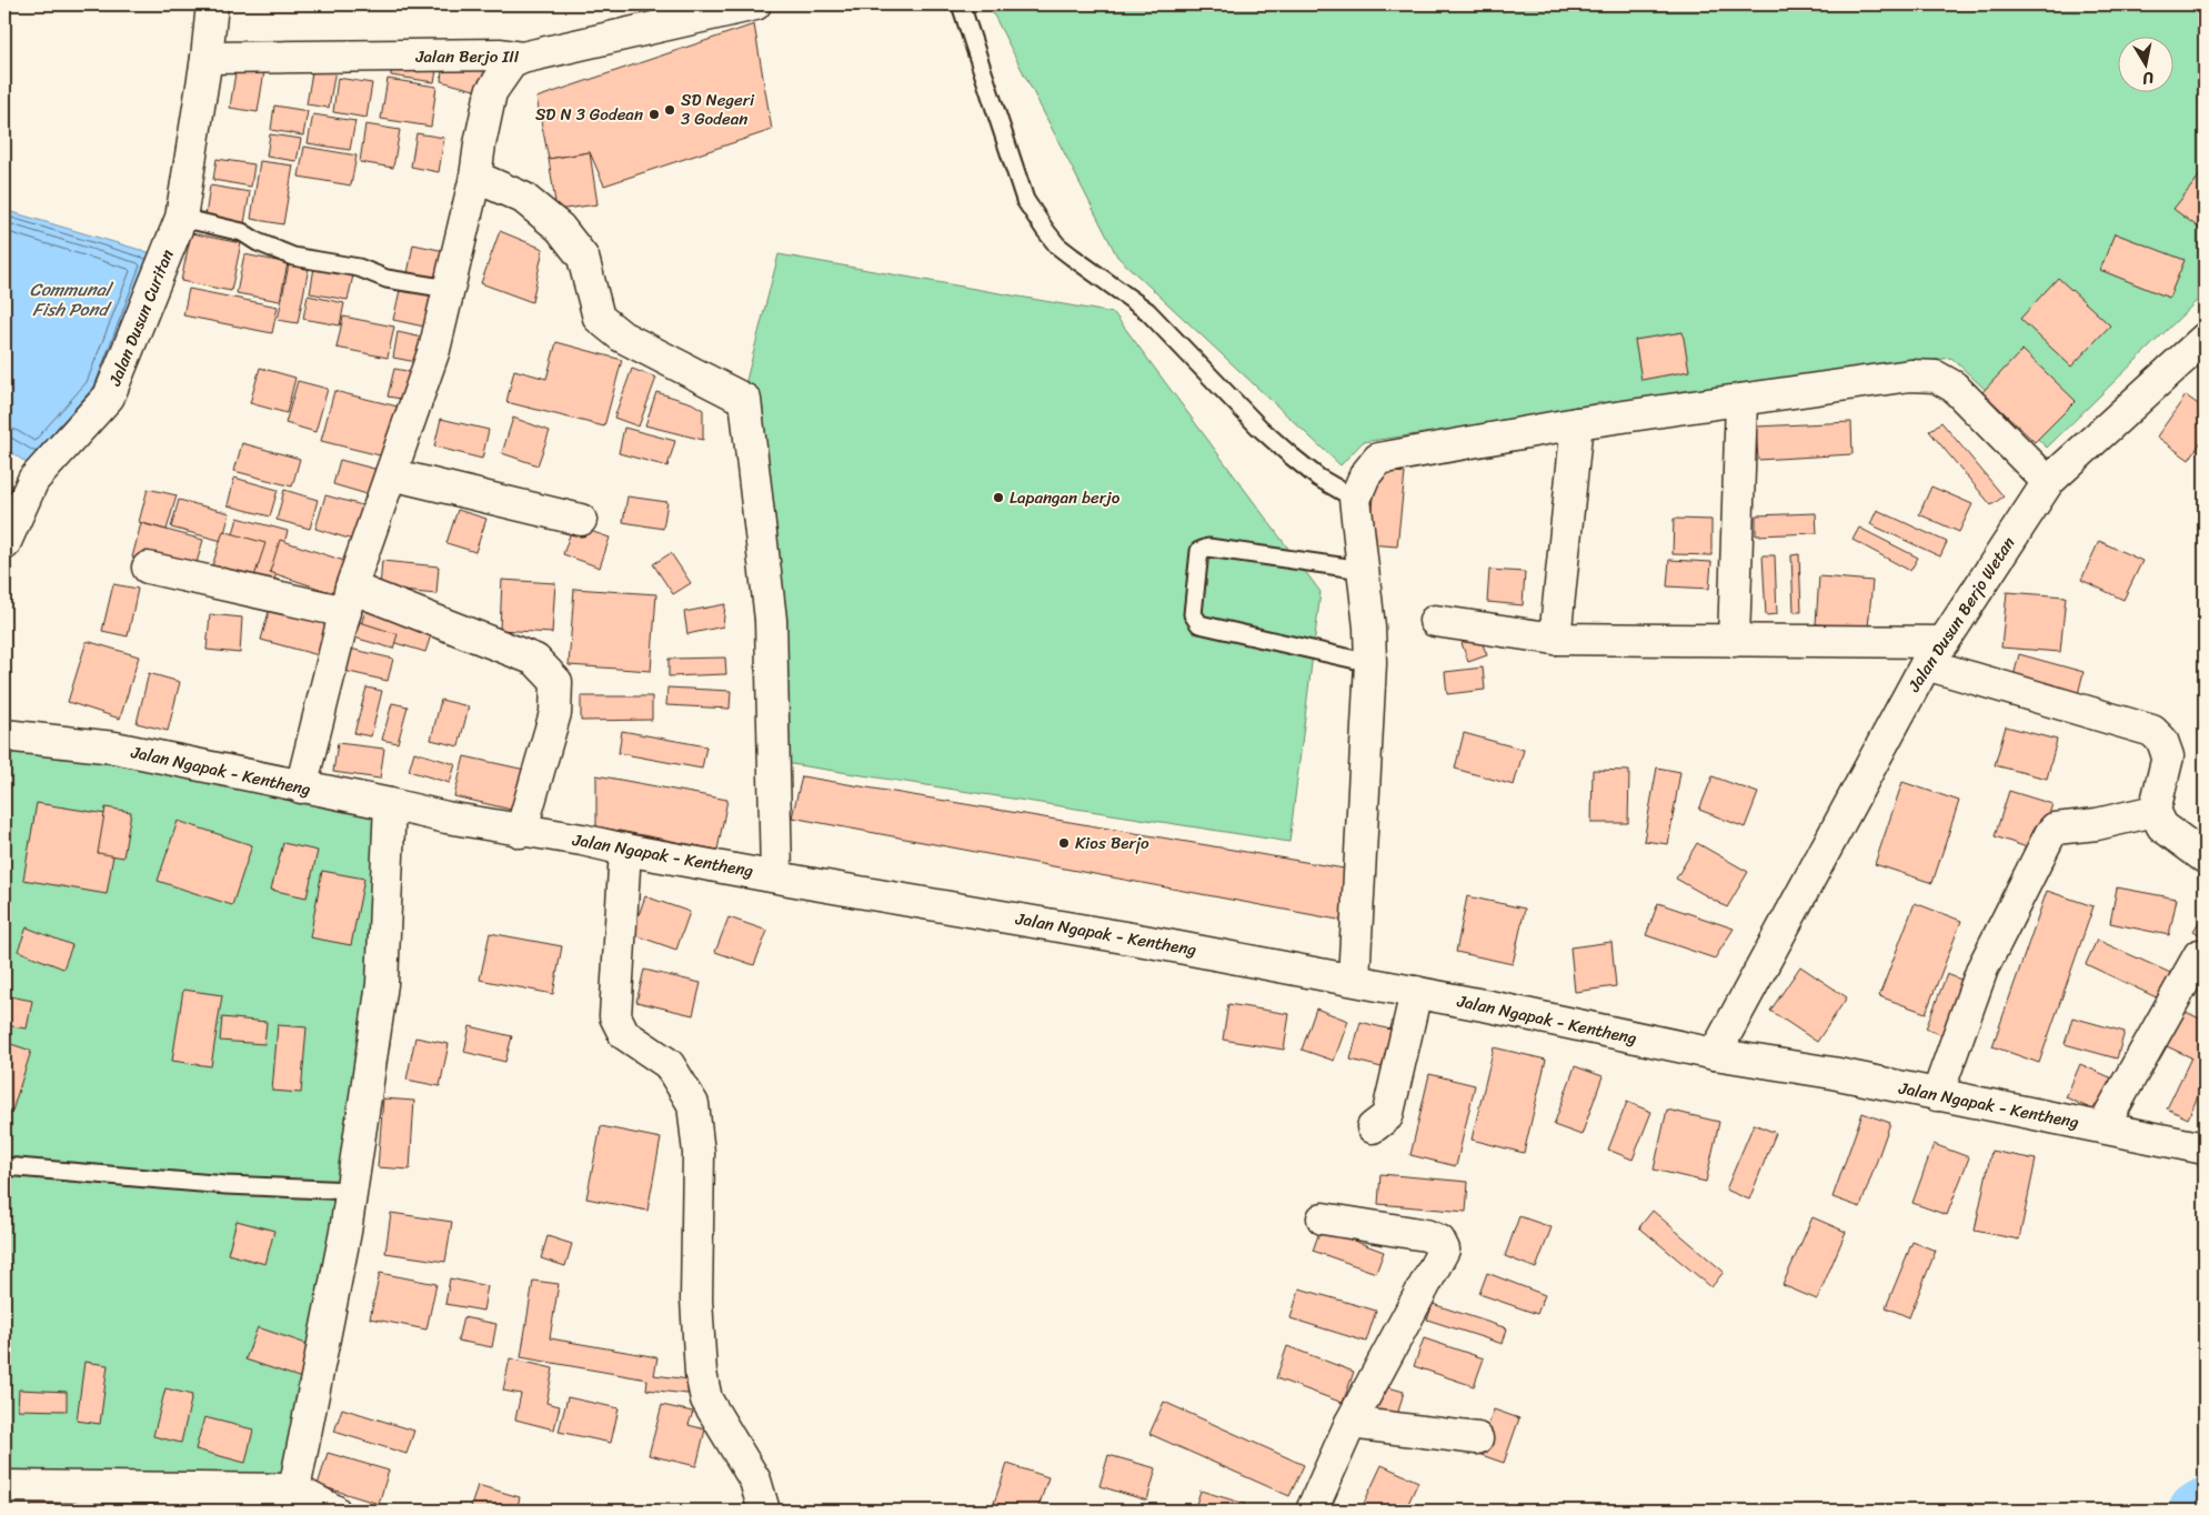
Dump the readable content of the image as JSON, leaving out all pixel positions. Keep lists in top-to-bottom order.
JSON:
{
  "streets": {
    "street": [
      "Jalan Berjo III",
      "Jalan Dusun Curitan",
      "Jalan Dusun Berjo Wetan",
      "Jalan Ngapak - Kentheng"
    ]
  },
  "crossings": [
    ["Jalan Berjo III", "Jalan Dusun Curitan"],
    ["Jalan Dusun Berjo Wetan", "Jalan Ngapak - Kentheng"]
  ],
  "water": ["Communal Fish Pond"],
  "places": [
    "SD Negeri 3 Godean",
    "SD N 3 Godean",
    "Lapangan berjo",
    "Kios Berjo"
  ],
  "north": "bottom"
}
